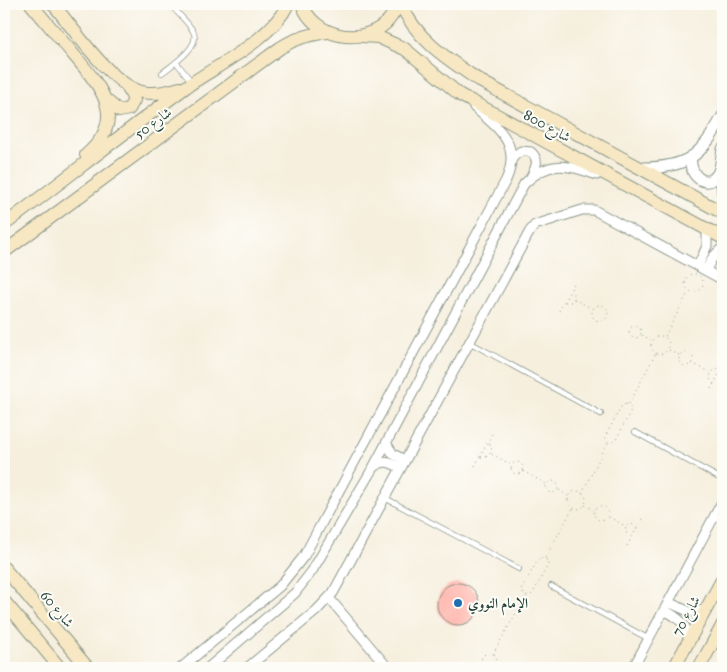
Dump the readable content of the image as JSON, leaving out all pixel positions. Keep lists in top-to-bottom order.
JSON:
{
  "streets": {
    "main road": [
      "شارع 50",
      "شارع 800",
      "شارع 60",
      "شارع 70"
    ]
  },
  "crossings": [
    ["شارع 50", "شارع 800"]
  ],
  "places": ["الإمام النووي"]
}
